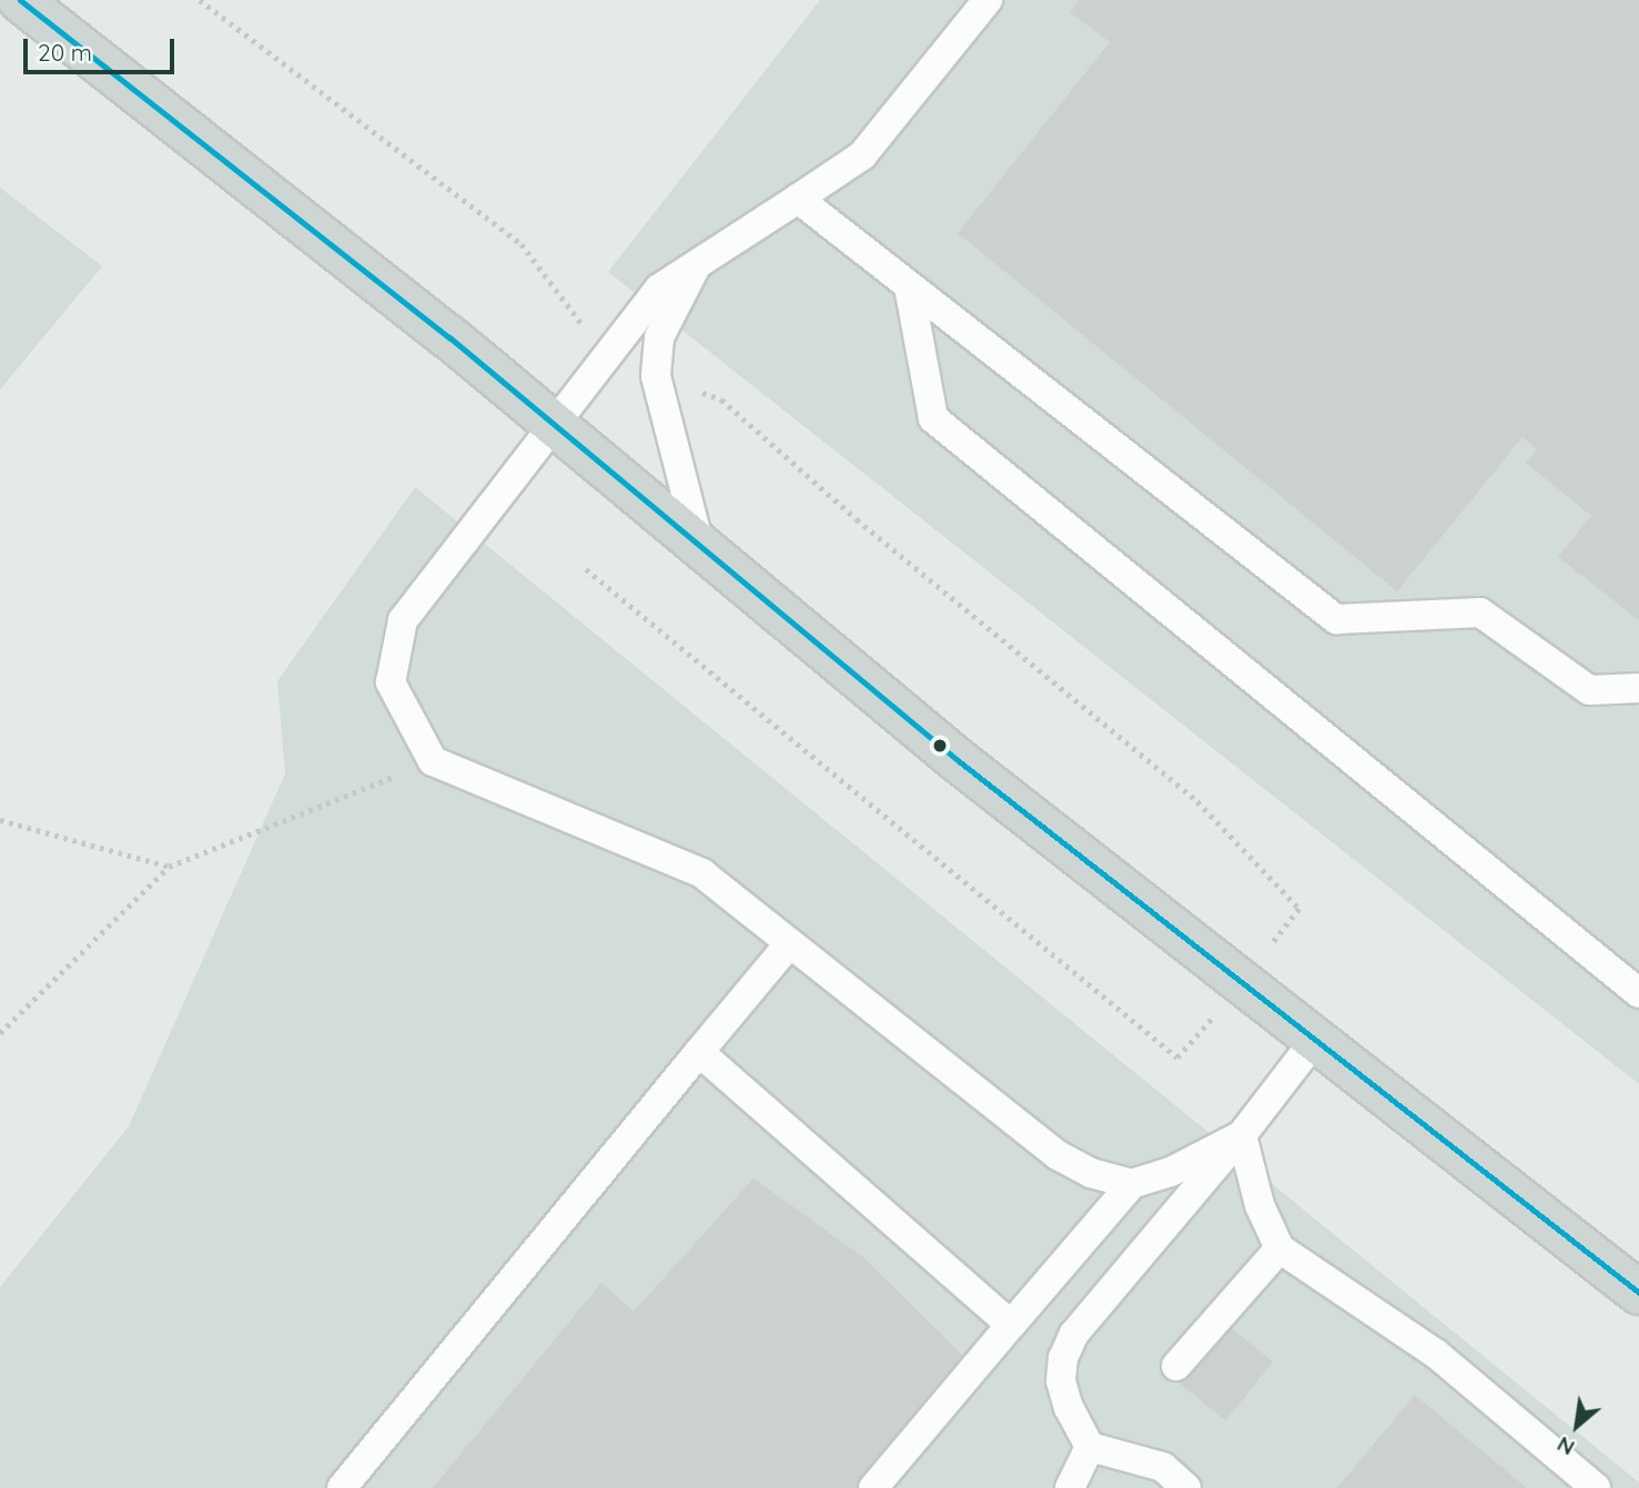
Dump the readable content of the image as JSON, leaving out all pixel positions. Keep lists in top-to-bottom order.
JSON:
{
  "scale_bar": "20 m",
  "north": "bottom left"
}
